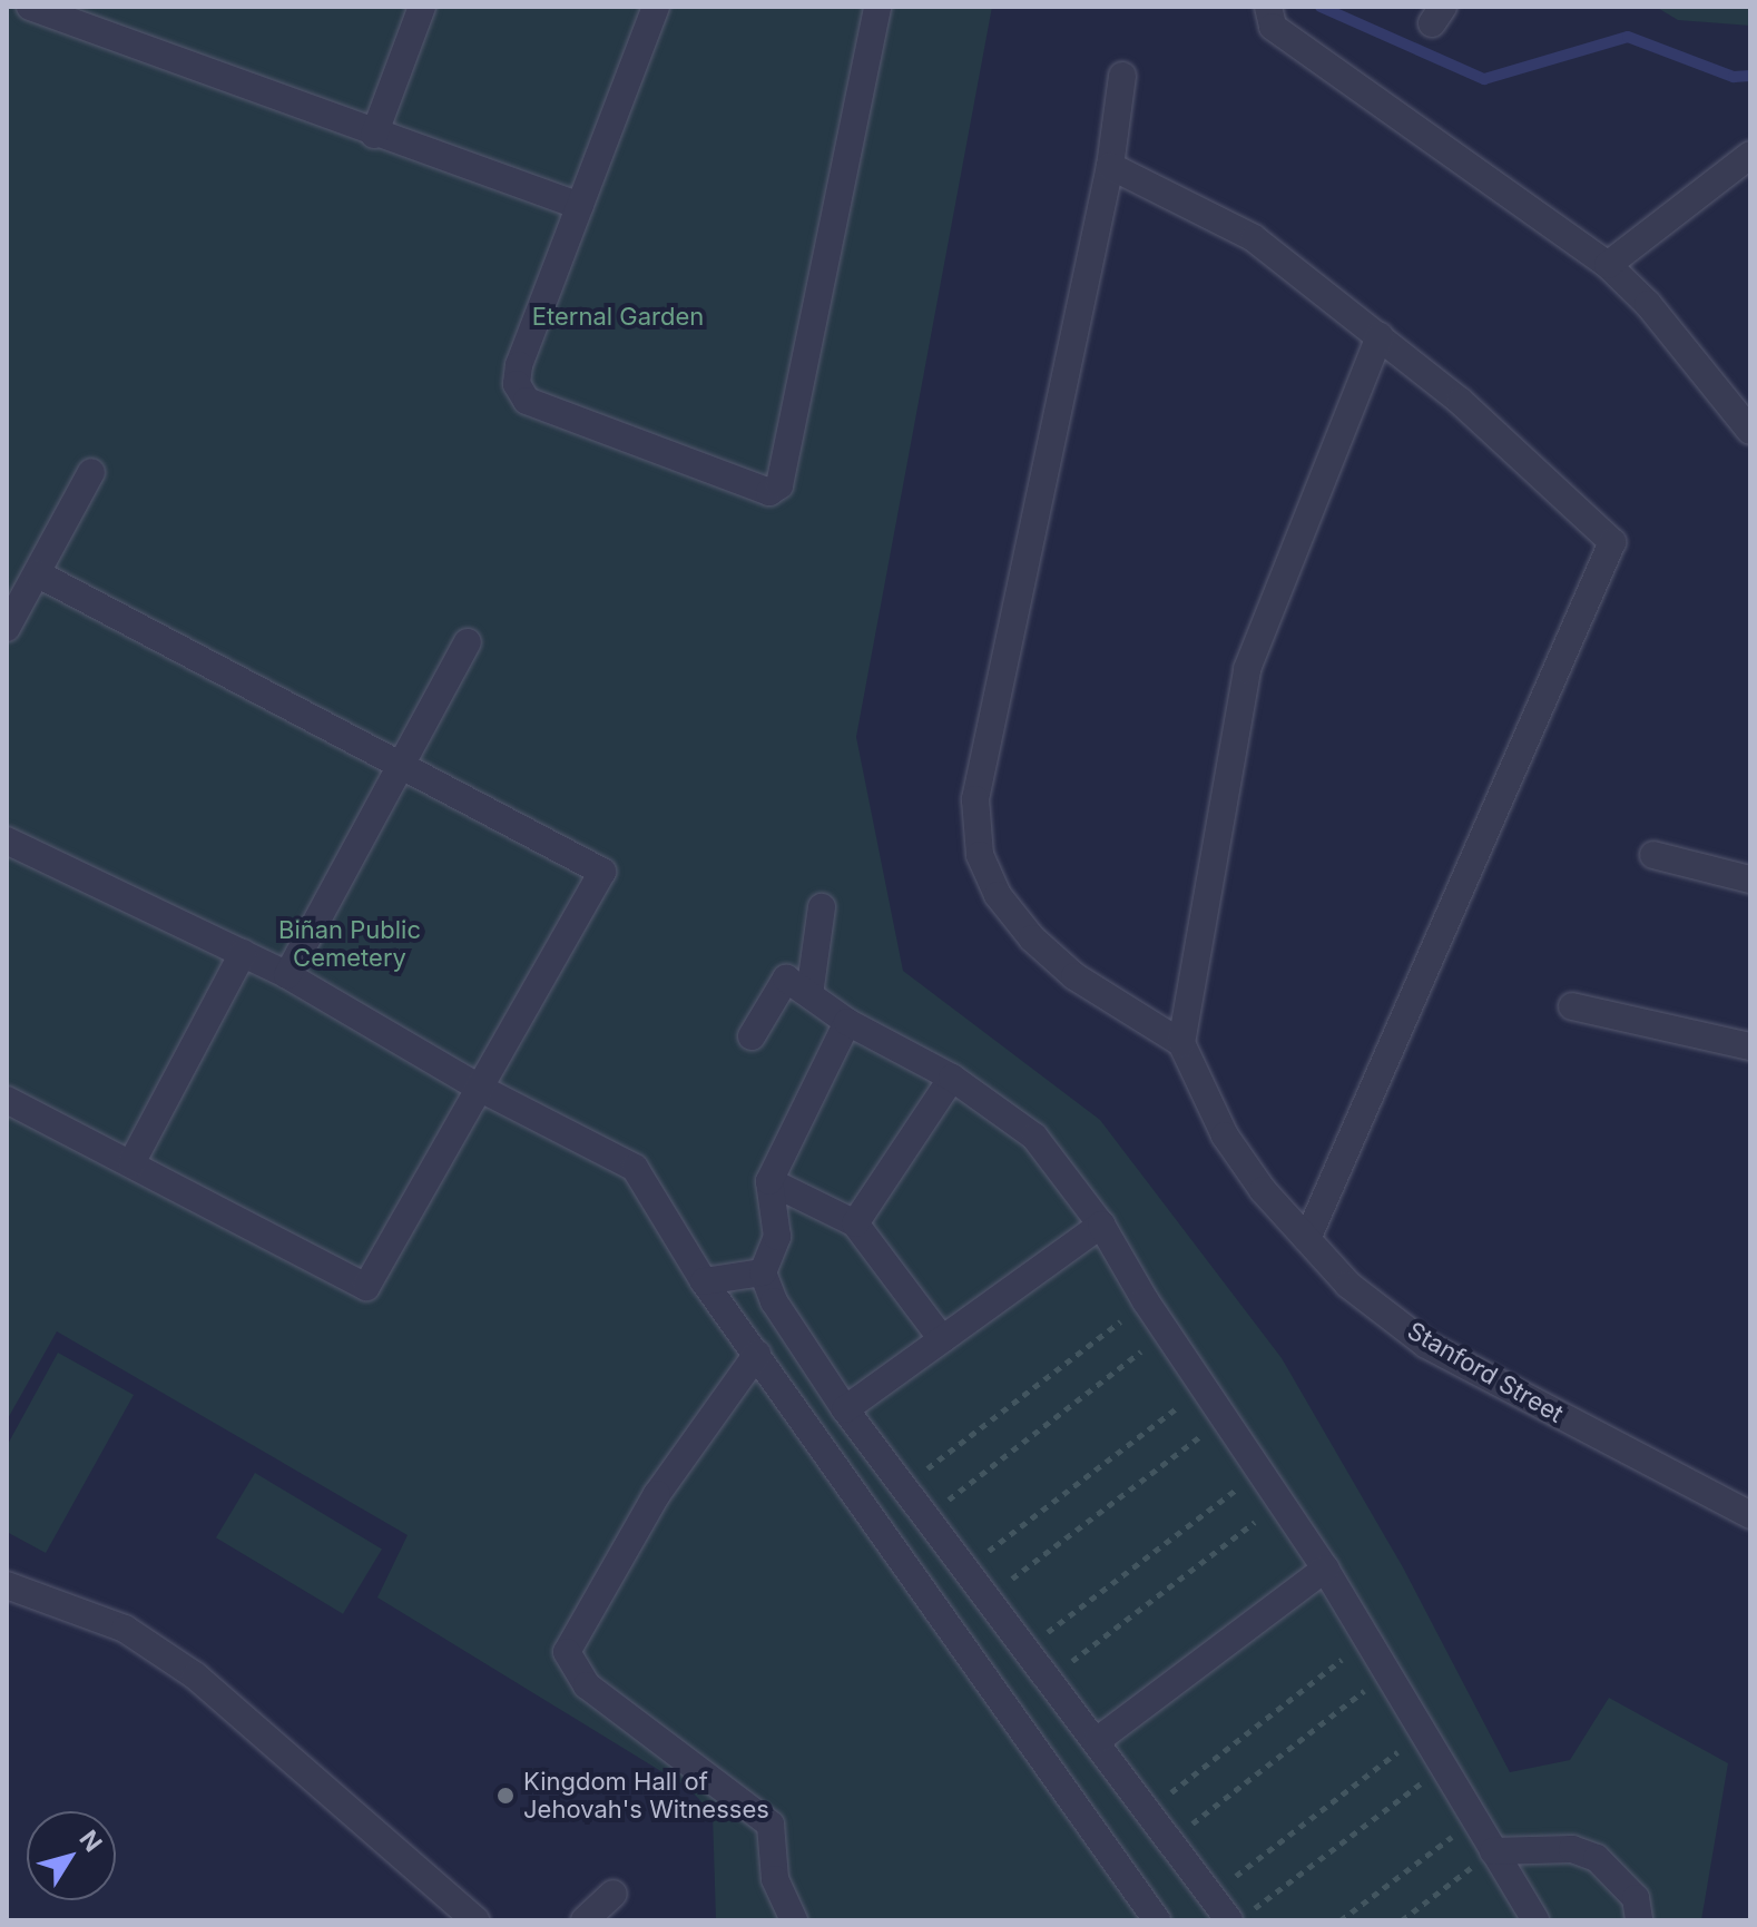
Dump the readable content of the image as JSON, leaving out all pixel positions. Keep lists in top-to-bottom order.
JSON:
{
  "streets": {
    "street": ["Stanford Street"]
  },
  "parks": ["Eternal Garden", "Biñan Public Cemetery"],
  "places": ["Kingdom Hall of Jehovah's Witnesses"],
  "north": "top right"
}
